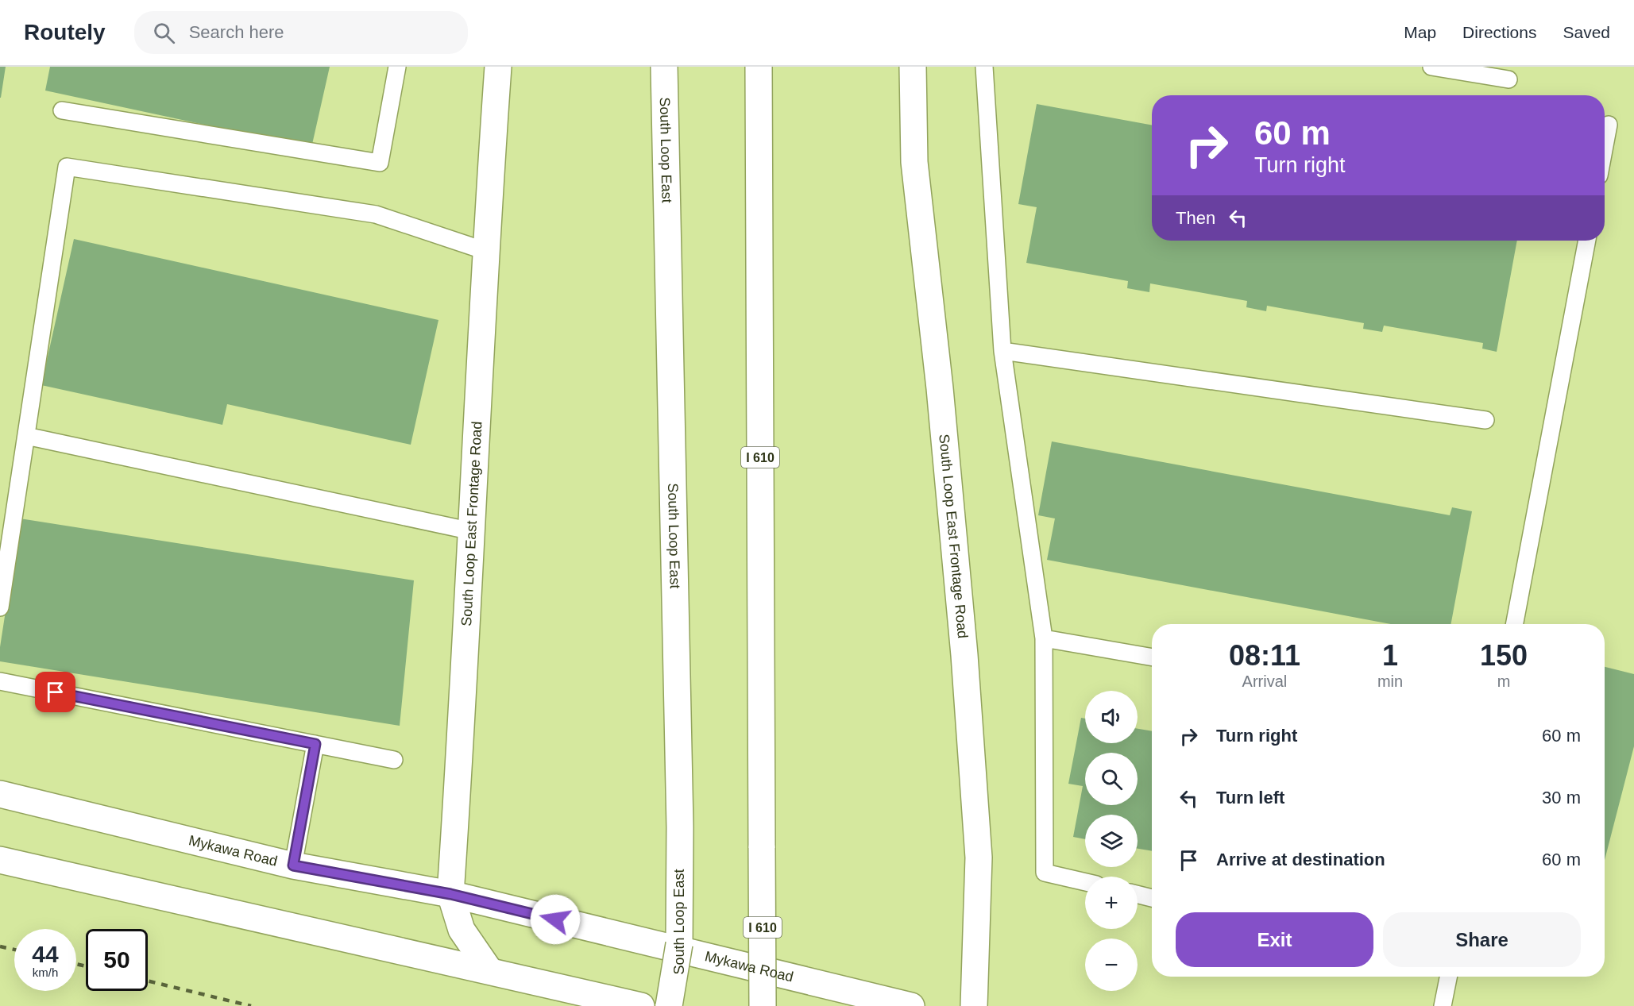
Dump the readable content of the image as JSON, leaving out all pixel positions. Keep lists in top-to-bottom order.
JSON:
{
  "streets": {
    "main road": [
      "South Loop East",
      "I 610",
      "South Loop East Frontage Road",
      "Mykawa Road"
    ]
  },
  "crossings": [
    ["South Loop East Frontage Road", "Mykawa Road"]
  ],
  "page": {
    "header": "Routely",
    "search": "Search here",
    "nav": ["Map", "Directions", "Saved"],
    "turn": ["60 m", "Turn right"],
    "then": "Then",
    "eta": [
      "08:11",
      "Arrival",
      "1",
      "min",
      "150",
      "m"
    ],
    "map_buttons": ["+", "−"],
    "list": [
      {
        "name": "Turn right",
        "value": "60 m"
      },
      {
        "name": "Turn left",
        "value": "30 m"
      },
      {
        "name": "Arrive at destination",
        "value": "60 m"
      }
    ],
    "buttons": ["Exit", "Share"],
    "speed": "44 km/h",
    "limit": "50"
  }
}
